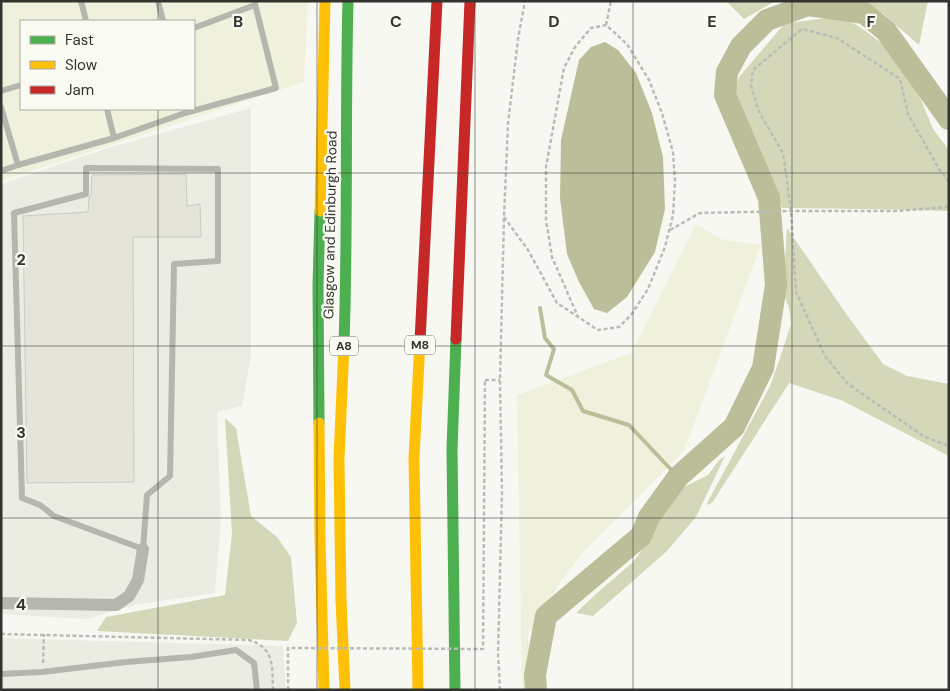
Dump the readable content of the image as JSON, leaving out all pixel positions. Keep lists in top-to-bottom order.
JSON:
{
  "streets": {
    "highway": ["Glasgow and Edinburgh Road", "M8", "A8"]
  },
  "legend": ["Fast", "Slow", "Jam"],
  "grid": {
    "columns": [
      "B",
      "C",
      "D",
      "E",
      "F"
    ],
    "rows": ["2", "3", "4"]
  }
}
